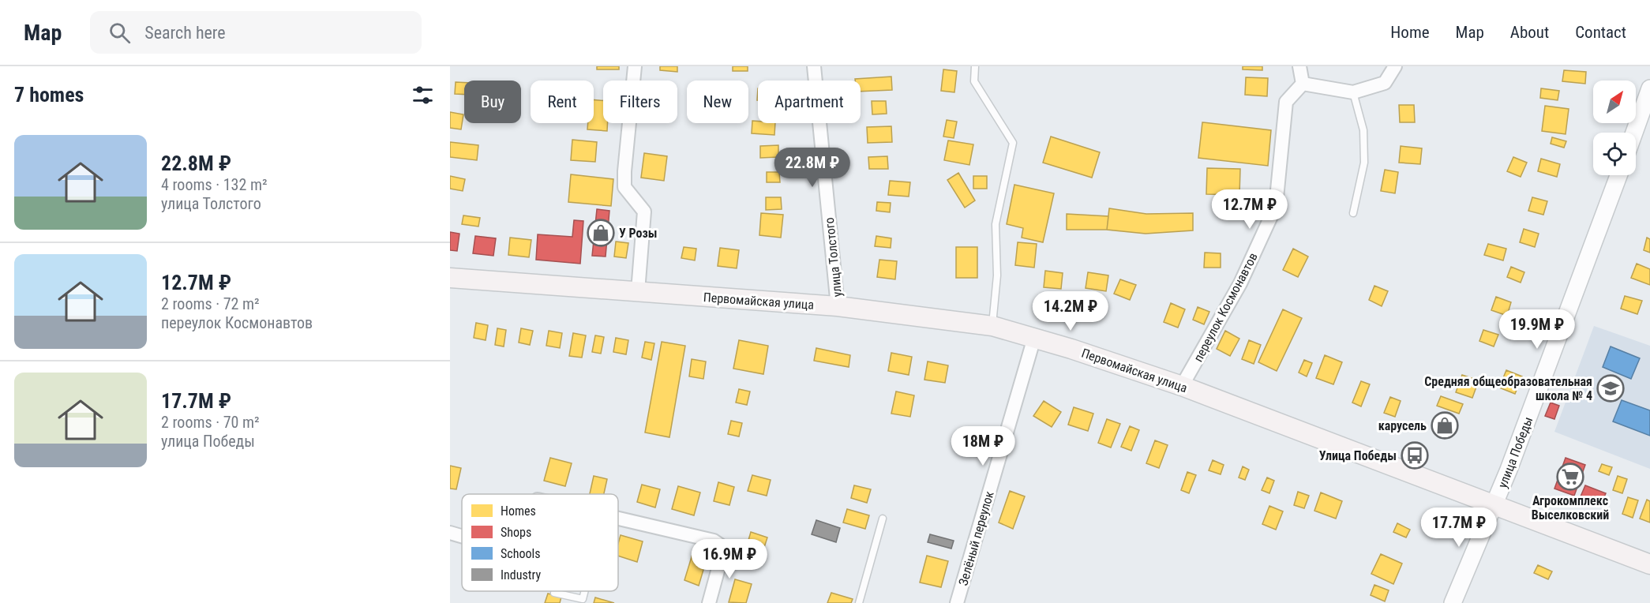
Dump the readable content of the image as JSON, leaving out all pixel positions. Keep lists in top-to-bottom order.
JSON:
{
  "streets": {
    "main road": ["Первомайская улица"],
    "street": [
      "улица Толстого",
      "переулок Космонавтов",
      "улица Победы",
      "Зелёный переулок"
    ]
  },
  "crossings": [
    ["улица Толстого", "Первомайская улица"],
    ["Первомайская улица", "переулок Космонавтов"],
    ["Первомайская улица", "улица Победы"],
    ["Первомайская улица", "Зелёный переулок"]
  ],
  "places": {
    "shop": ["У Розы", "карусель"],
    "school or university": ["Средняя общеобразовательная школа № 4"],
    "bus stop": ["Улица Победы"],
    "supermarket": ["Агрокомплекс Выселковский"]
  },
  "legend": [
    "Homes",
    "Shops",
    "Schools",
    "Industry"
  ],
  "north": "top right",
  "page": {
    "header": "Map",
    "search": "Search here",
    "nav": [
      "Home",
      "Map",
      "About",
      "Contact"
    ],
    "heading": "7 homes",
    "chip": [
      "Buy",
      "Rent",
      "Filters",
      "New",
      "Apartment"
    ],
    "list": [
      {
        "name": "22.8M ₽",
        "note": "4 rooms · 132 m² · улица Толстого"
      },
      {
        "name": "12.7M ₽",
        "note": "2 rooms · 72 m² · переулок Космонавтов"
      },
      {
        "name": "17.7M ₽",
        "note": "2 rooms · 70 m² · улица Победы"
      }
    ],
    "price": [
      "22.8M ₽",
      "12.7M ₽",
      "14.2M ₽",
      "19.9M ₽",
      "18M ₽",
      "17.7M ₽",
      "16.9M ₽"
    ]
  }
}
